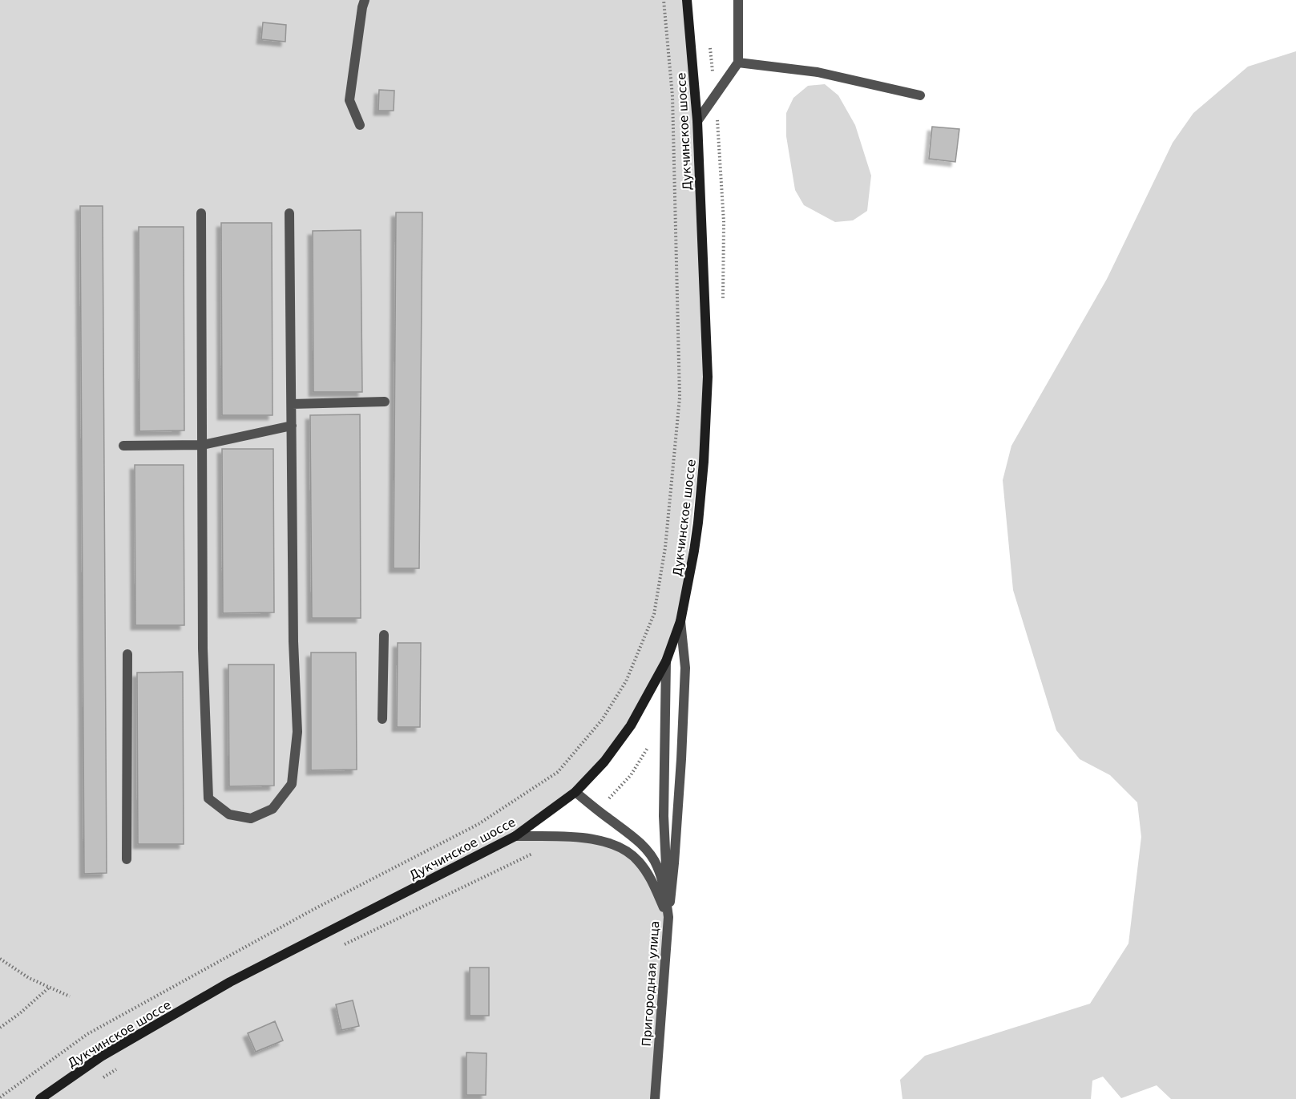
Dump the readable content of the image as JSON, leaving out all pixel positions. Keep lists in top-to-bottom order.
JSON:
{
  "streets": {
    "street": ["Дукчинское шоссе", "Пригородная улица"]
  },
  "crossings": [
    ["Дукчинское шоссе", "Пригородная улица"]
  ]
}
